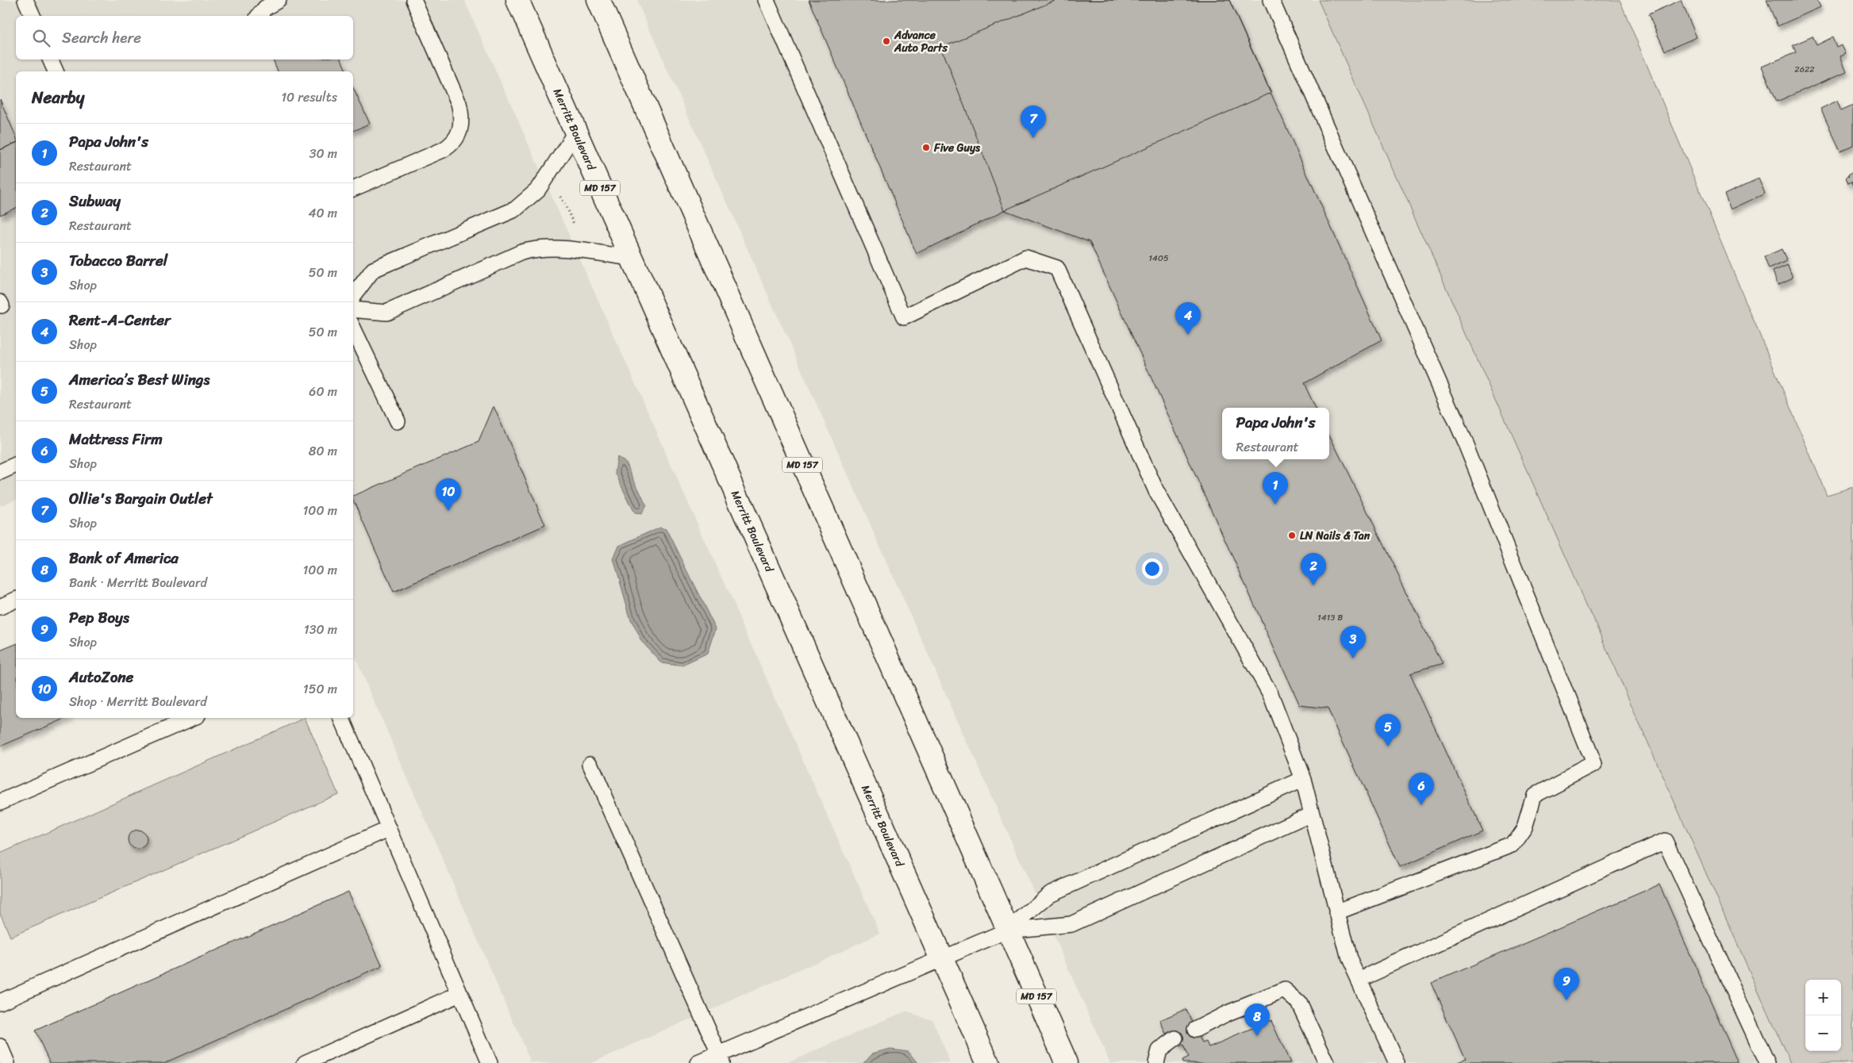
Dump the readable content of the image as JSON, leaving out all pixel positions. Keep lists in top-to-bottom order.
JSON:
{
  "streets": {
    "main road": ["Merritt Boulevard", "MD 157"]
  },
  "places": ["Advance Auto Parts", "Five Guys", "LN Nails & Tan"],
  "house_numbers": ["2622", "1405", "1413 B"],
  "page": {
    "search": "Search here",
    "heading": ["Nearby", "10 results"],
    "pins": [
      "7",
      "4",
      "1",
      "10",
      "2",
      "3",
      "5",
      "6",
      "9",
      "8"
    ],
    "list": [
      {
        "mark": "1",
        "name": "Papa John's",
        "note": "Restaurant",
        "value": "30 m"
      },
      {
        "mark": "2",
        "name": "Subway",
        "note": "Restaurant",
        "value": "40 m"
      },
      {
        "mark": "3",
        "name": "Tobacco Barrel",
        "note": "Shop",
        "value": "50 m"
      },
      {
        "mark": "4",
        "name": "Rent-A-Center",
        "note": "Shop",
        "value": "50 m"
      },
      {
        "mark": "5",
        "name": "America’s Best Wings",
        "note": "Restaurant",
        "value": "60 m"
      },
      {
        "mark": "6",
        "name": "Mattress Firm",
        "note": "Shop",
        "value": "80 m"
      },
      {
        "mark": "7",
        "name": "Ollie's Bargain Outlet",
        "note": "Shop",
        "value": "100 m"
      },
      {
        "mark": "8",
        "name": "Bank of America",
        "note": "Bank · Merritt Boulevard",
        "value": "100 m"
      },
      {
        "mark": "9",
        "name": "Pep Boys",
        "note": "Shop",
        "value": "130 m"
      },
      {
        "mark": "10",
        "name": "AutoZone",
        "note": "Shop · Merritt Boulevard",
        "value": "150 m"
      }
    ],
    "popup": ["Papa John's", "Restaurant"],
    "map_buttons": ["+", "−"]
  }
}
